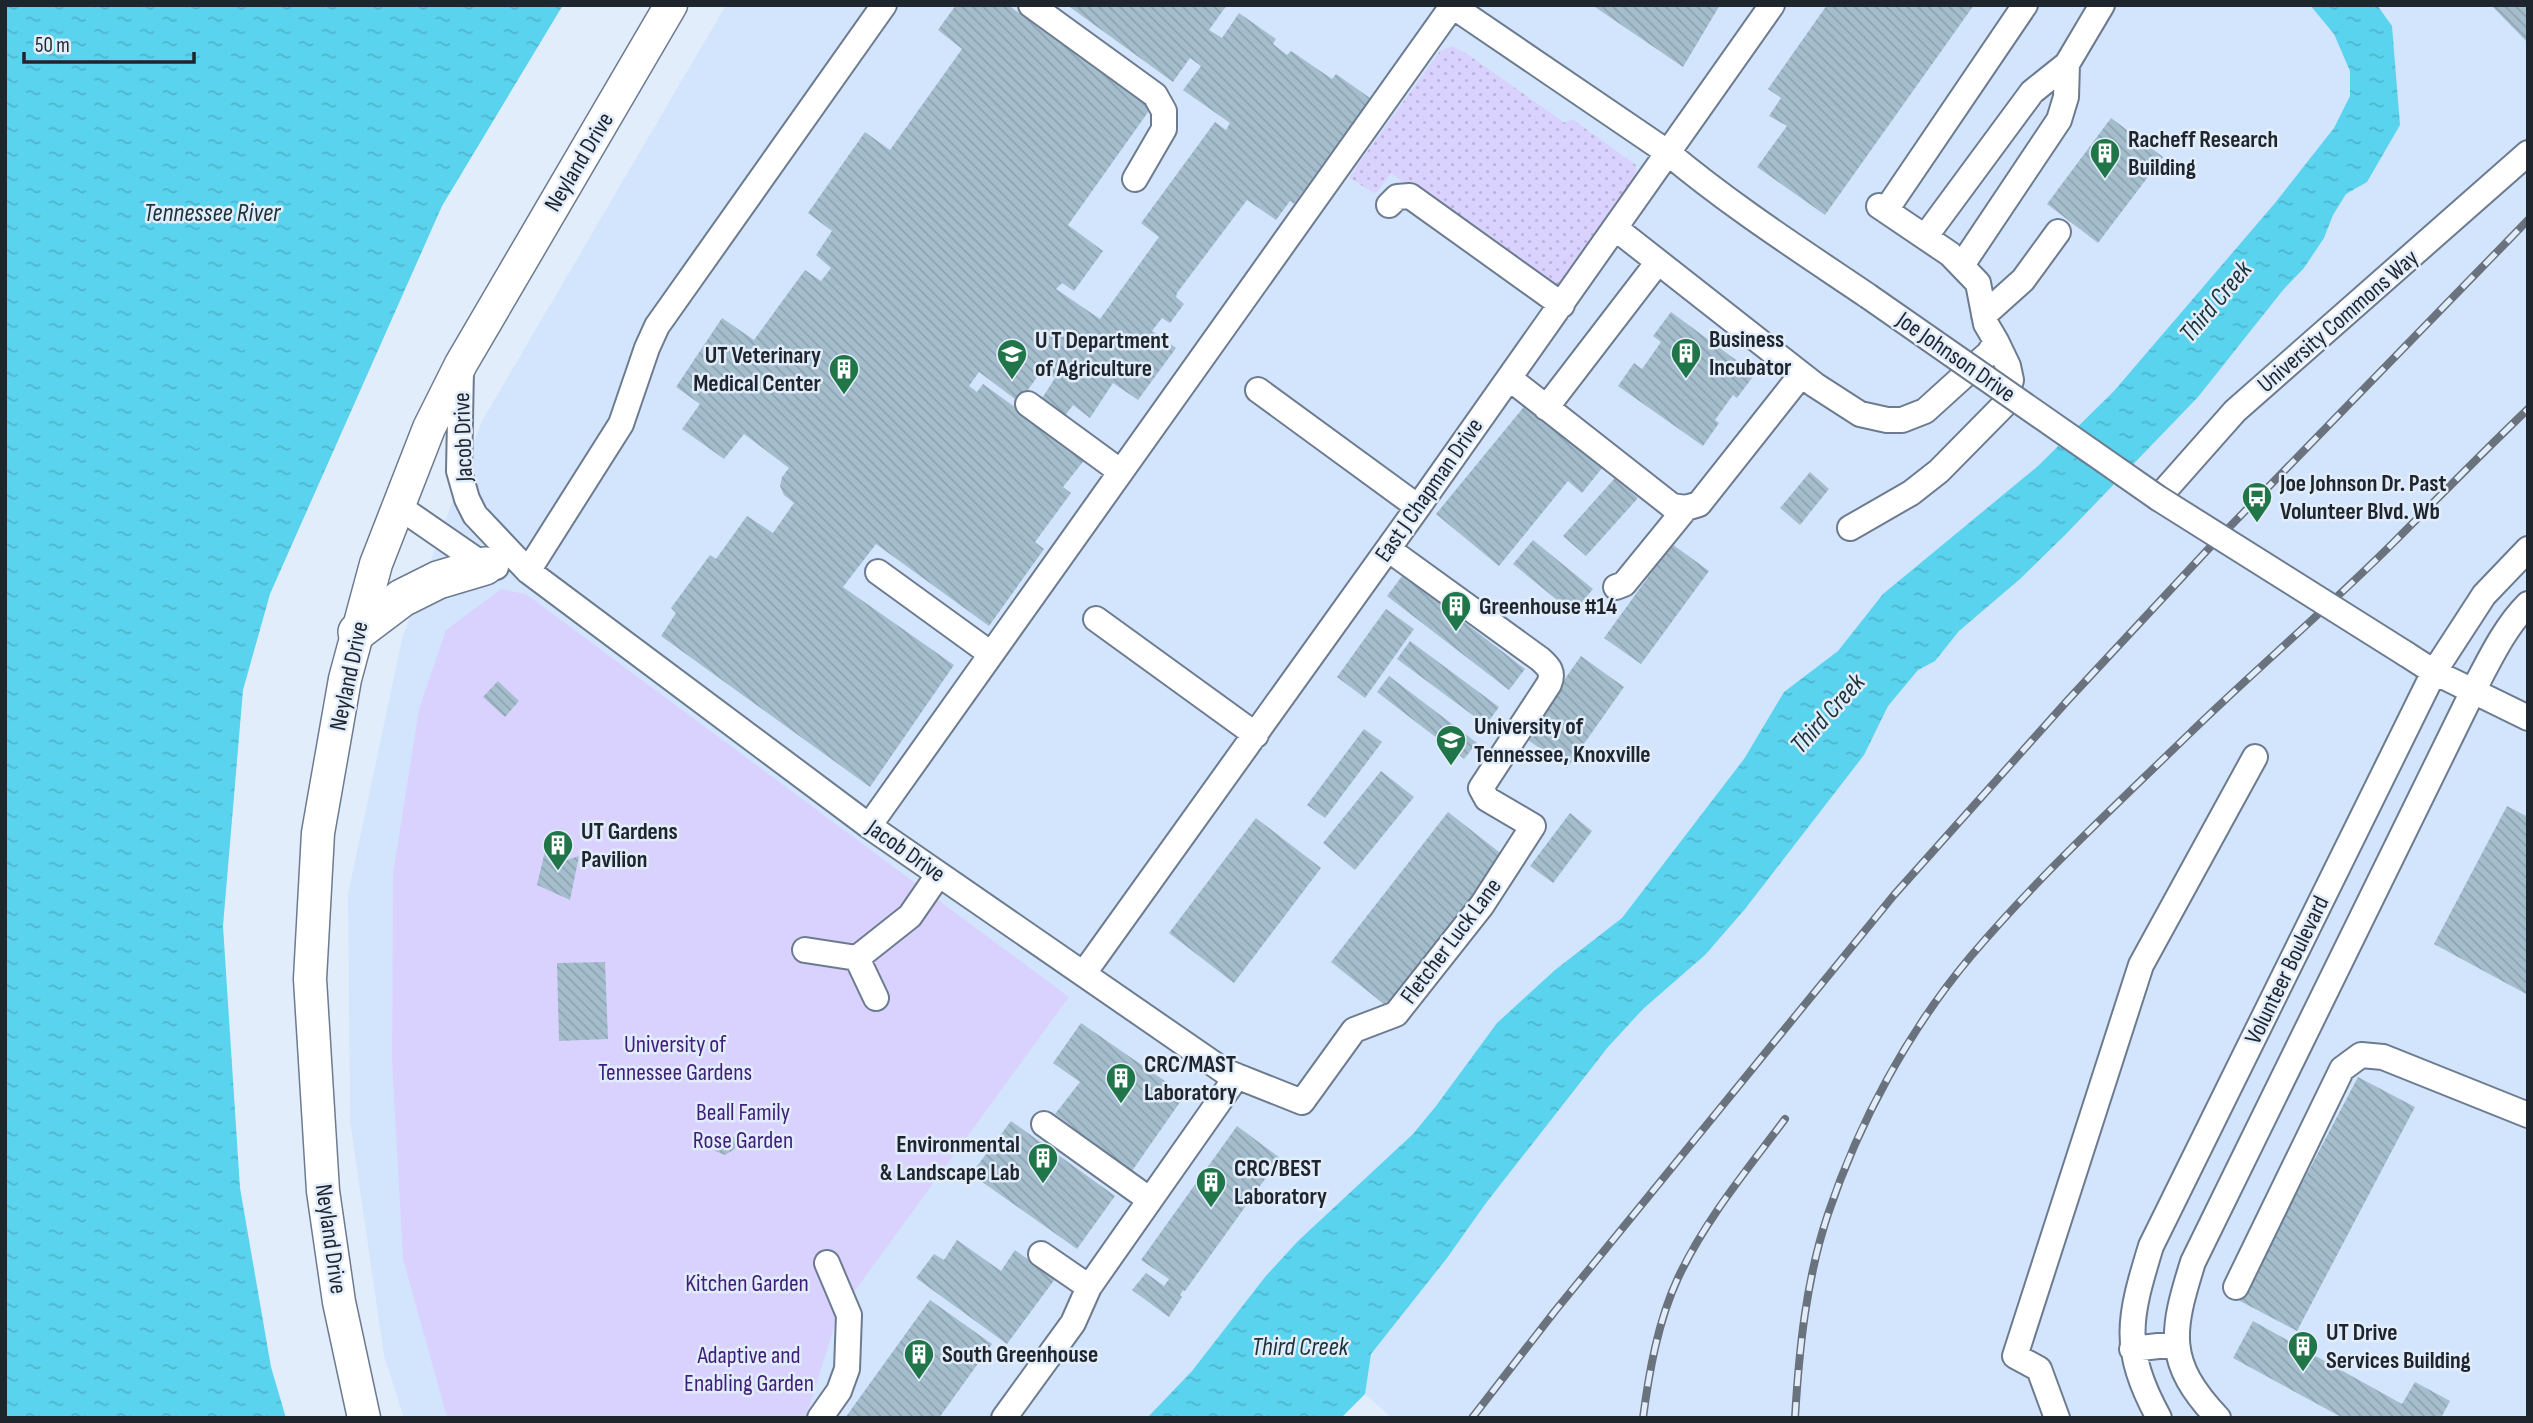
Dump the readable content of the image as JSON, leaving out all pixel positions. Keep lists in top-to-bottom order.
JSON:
{
  "streets": {
    "main road": ["Neyland Drive"],
    "street": [
      "University Commons Way",
      "Joe Johnson Drive",
      "Jacob Drive",
      "East J Chapman Drive",
      "Fletcher Luck Lane",
      "Volunteer Boulevard"
    ]
  },
  "crossings": [
    ["Neyland Drive", "Jacob Drive"],
    ["University Commons Way", "Joe Johnson Drive"],
    ["Joe Johnson Drive", "East J Chapman Drive"],
    ["Joe Johnson Drive", "Volunteer Boulevard"],
    ["Jacob Drive", "East J Chapman Drive"],
    ["Jacob Drive", "Fletcher Luck Lane"],
    ["East J Chapman Drive", "Fletcher Luck Lane"]
  ],
  "water": ["Tennessee River", "Third Creek"],
  "parks": [
    "University of Tennessee Gardens",
    "Beall Family Rose Garden",
    "Kitchen Garden",
    "Adaptive and Enabling Garden"
  ],
  "places": {
    "building": [
      "Racheff Research Building",
      "Business Incubator",
      "UT Veterinary Medical Center",
      "Greenhouse #14",
      "UT Gardens Pavilion",
      "CRC/MAST Laboratory",
      "Environmental & Landscape Lab",
      "CRC/BEST Laboratory",
      "UT Drive Services Building",
      "South Greenhouse"
    ],
    "school or university": ["U T Department of Agriculture", "University of Tennessee, Knoxville"],
    "bus stop": ["Joe Johnson Dr. Past Volunteer Blvd. Wb"]
  },
  "scale_bar": "50 m"
}
